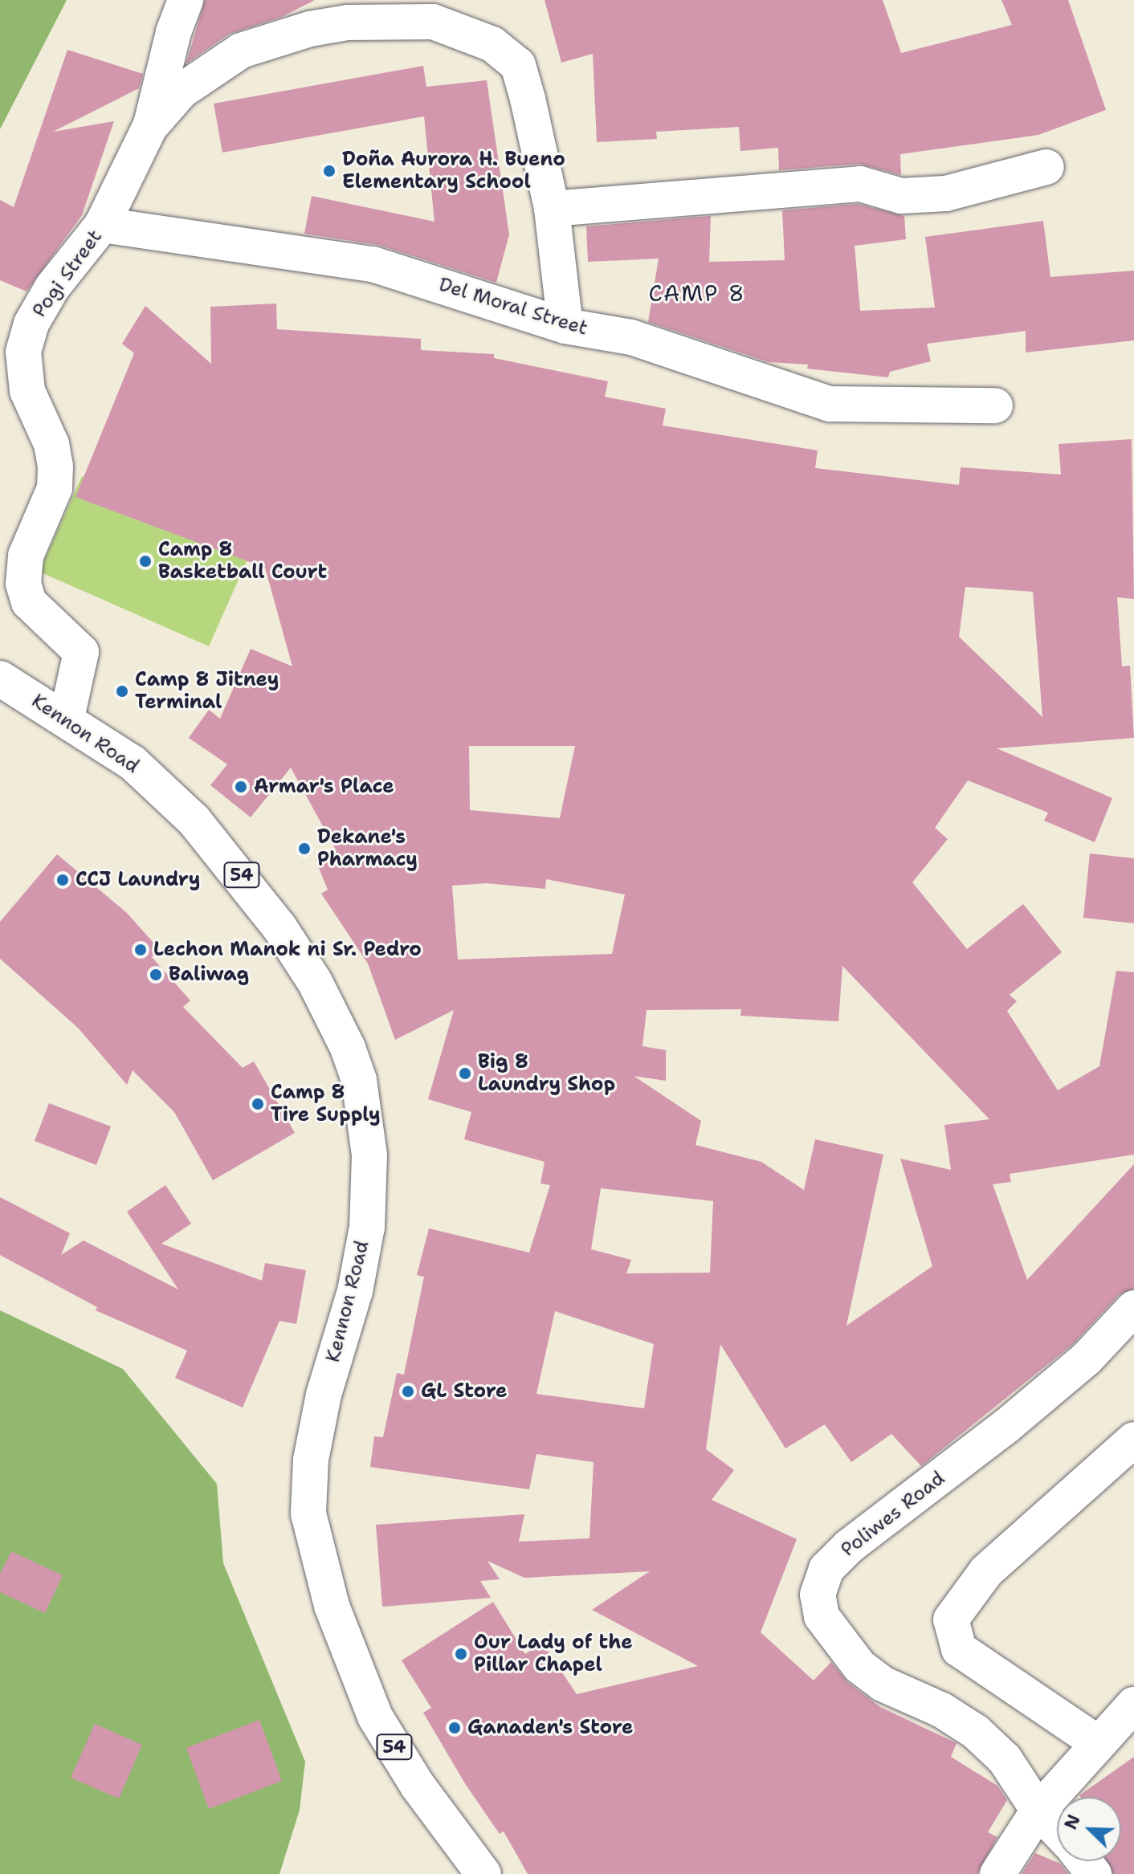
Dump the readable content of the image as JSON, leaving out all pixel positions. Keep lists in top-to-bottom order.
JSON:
{
  "streets": {
    "main road": [
      "Pogi Street",
      "Del Moral Street",
      "Kennon Road",
      "54",
      "Poliwes Road"
    ]
  },
  "crossings": [
    ["Pogi Street", "Del Moral Street"],
    ["Pogi Street", "Kennon Road"]
  ],
  "districts": ["CAMP 8"],
  "places": [
    "Doña Aurora H. Bueno Elementary School",
    "Camp 8 Basketball Court",
    "Camp 8 Jitney Terminal",
    "Armar's Place",
    "Dekane's Pharmacy",
    "CCJ Laundry",
    "Lechon Manok ni Sr. Pedro",
    "Baliwag",
    "Big 8 Laundry Shop",
    "Camp 8 Tire Supply",
    "GL Store",
    "Our Lady of the Pillar Chapel",
    "Ganaden's Store"
  ],
  "north": "top left"
}
